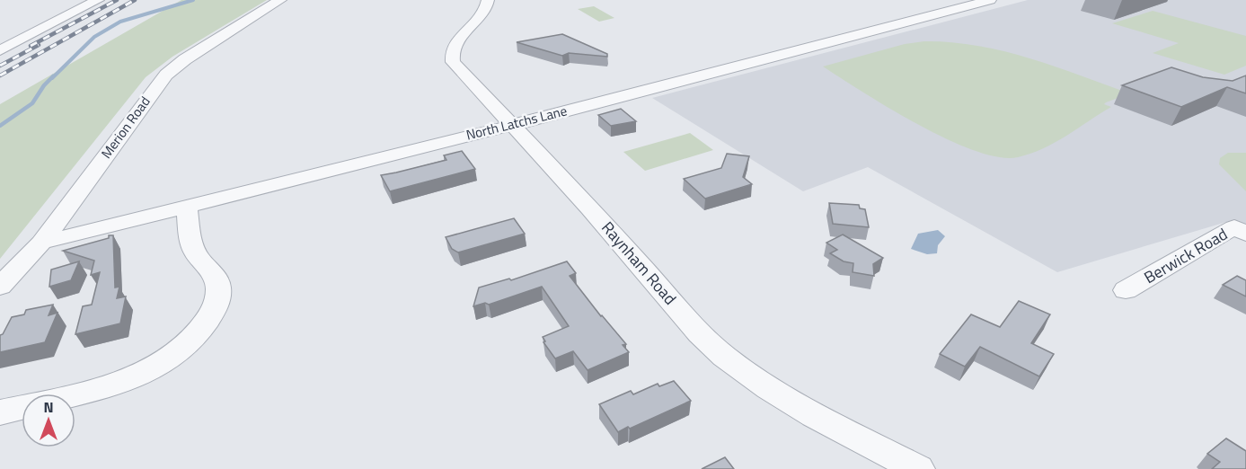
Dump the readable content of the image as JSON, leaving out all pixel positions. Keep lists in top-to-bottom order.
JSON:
{
  "streets": {
    "street": [
      "North Latchs Lane",
      "Merion Road",
      "Berwick Road",
      "Raynham Road"
    ]
  },
  "crossings": [
    ["North Latchs Lane", "Merion Road"],
    ["North Latchs Lane", "Raynham Road"]
  ],
  "north": "top"
}
